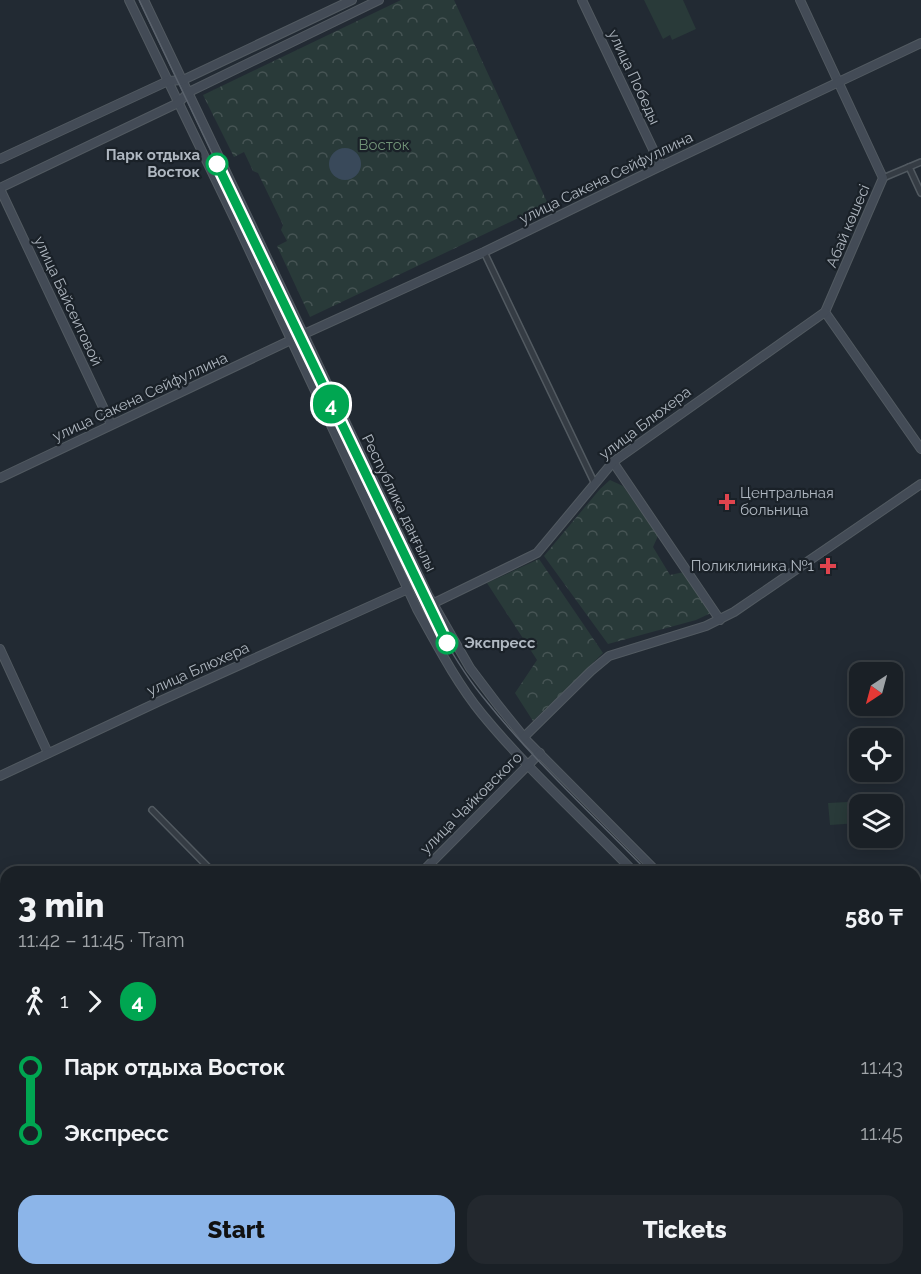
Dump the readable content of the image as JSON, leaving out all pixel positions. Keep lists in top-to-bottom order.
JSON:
{
  "streets": {
    "street": [
      "улица Победы",
      "улица Сакена Сейфуллина",
      "Абай көшесі",
      "улица Байсеитовой",
      "улица Блюхера",
      "Республика даңғылы",
      "улица Чайковского"
    ]
  },
  "crossings": [
    ["улица Победы", "улица Сакена Сейфуллина"],
    ["улица Сакена Сейфуллина", "Абай көшесі"],
    ["улица Сакена Сейфуллина", "улица Байсеитовой"],
    ["улица Сакена Сейфуллина", "Республика даңғылы"],
    ["Абай көшесі", "улица Блюхера"],
    ["улица Блюхера", "Республика даңғылы"],
    ["Республика даңғылы", "улица Чайковского"]
  ],
  "parks": ["Восток"],
  "places": {
    "other": ["Парк отдыха Восток", "Экспресс"],
    "health": ["Центральная больница", "Поликлиника №1"]
  },
  "lines": ["tram line 4"],
  "north": "bottom left",
  "page": {
    "on_map": "4",
    "heading": ["3 min", "11:42 – 11:45 · Tram", "580 ₸"],
    "legs": ["1", "4"],
    "list": [
      {
        "name": "Парк отдыха Восток",
        "value": "11:43"
      },
      {
        "name": "Экспресс",
        "value": "11:45"
      }
    ],
    "buttons": ["Start", "Tickets"]
  }
}
